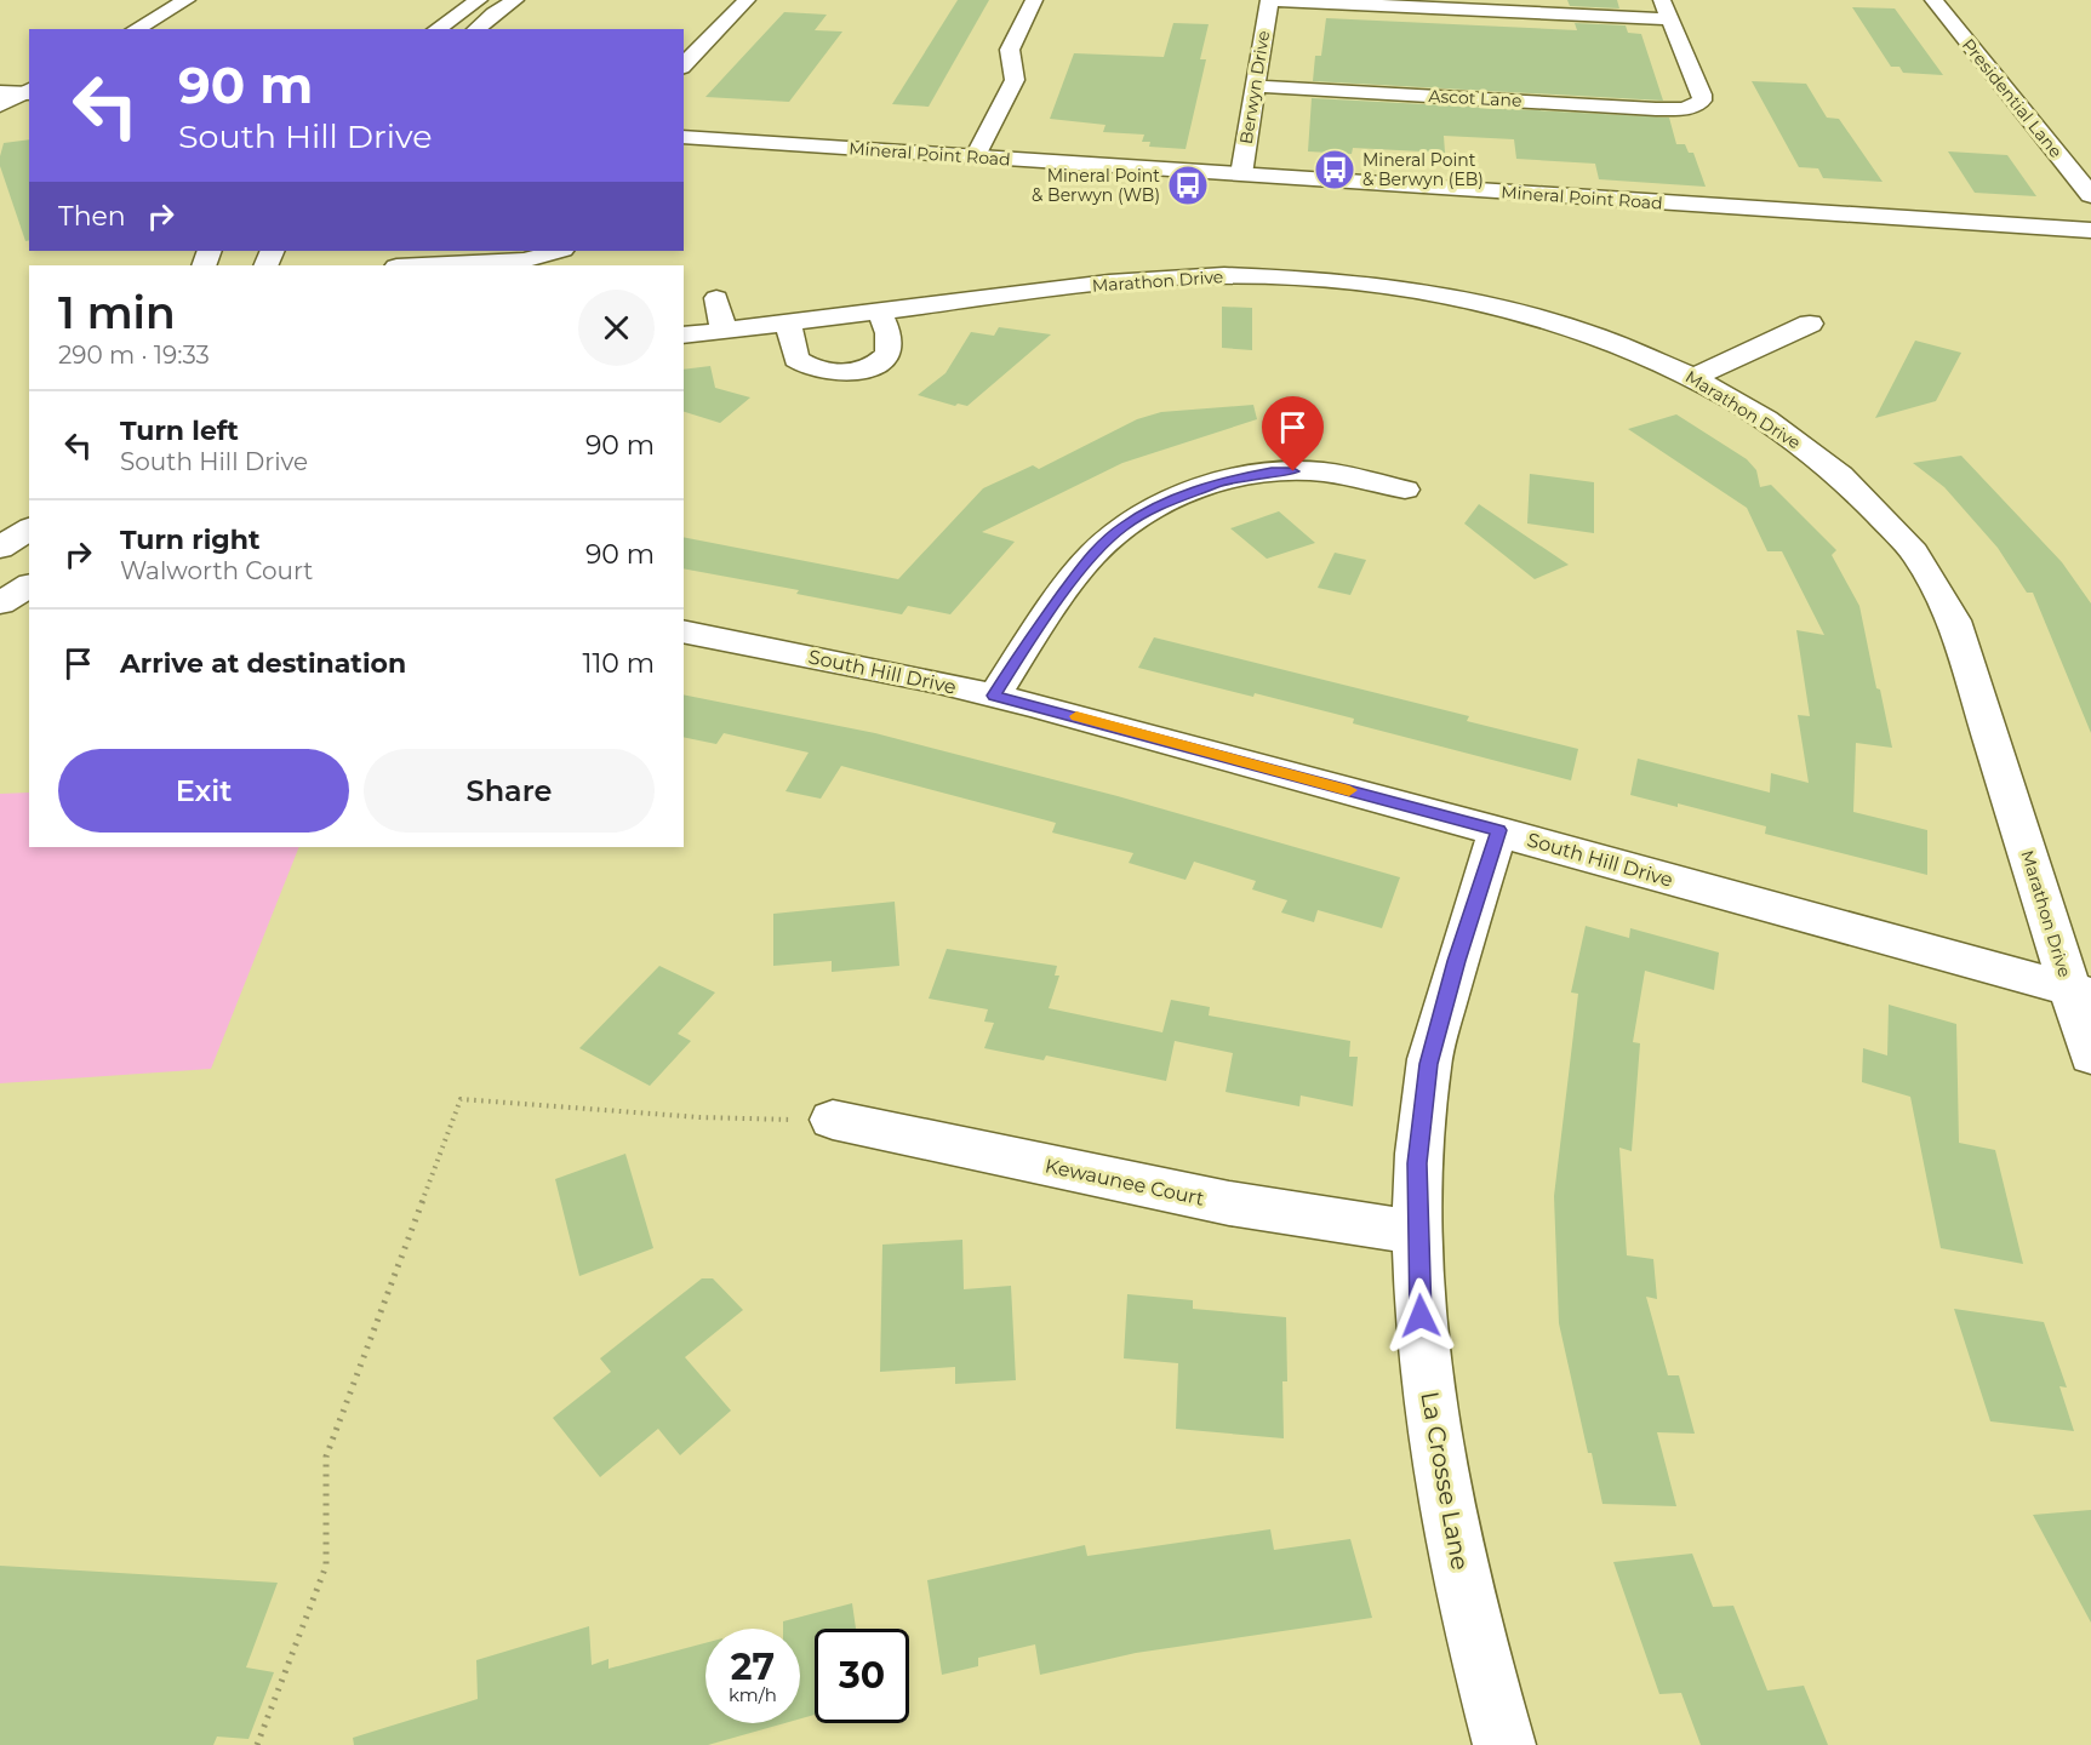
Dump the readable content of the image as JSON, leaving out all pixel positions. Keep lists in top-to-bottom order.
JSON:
{
  "streets": {
    "street": [
      "Berwyn Drive",
      "Ascot Lane",
      "Presidential Lane",
      "Mineral Point Road",
      "Marathon Drive",
      "South Hill Drive",
      "Kewaunee Court",
      "La Crosse Lane"
    ]
  },
  "crossings": [
    ["Berwyn Drive", "Ascot Lane"],
    ["Berwyn Drive", "Mineral Point Road"],
    ["Marathon Drive", "South Hill Drive"],
    ["South Hill Drive", "La Crosse Lane"],
    ["Kewaunee Court", "La Crosse Lane"]
  ],
  "places": {
    "bus stop": ["Mineral Point & Berwyn (EB)", "Mineral Point & Berwyn (WB)"]
  },
  "page": {
    "turn": ["90 m", "South Hill Drive"],
    "then": "Then",
    "heading": ["1 min", "290 m · 19:33"],
    "list": [
      {
        "name": "Turn left",
        "note": "South Hill Drive",
        "value": "90 m"
      },
      {
        "name": "Turn right",
        "note": "Walworth Court",
        "value": "90 m"
      },
      {
        "name": "Arrive at destination",
        "value": "110 m"
      }
    ],
    "buttons": ["Exit", "Share"],
    "speed": "27 km/h",
    "limit": "30"
  }
}
